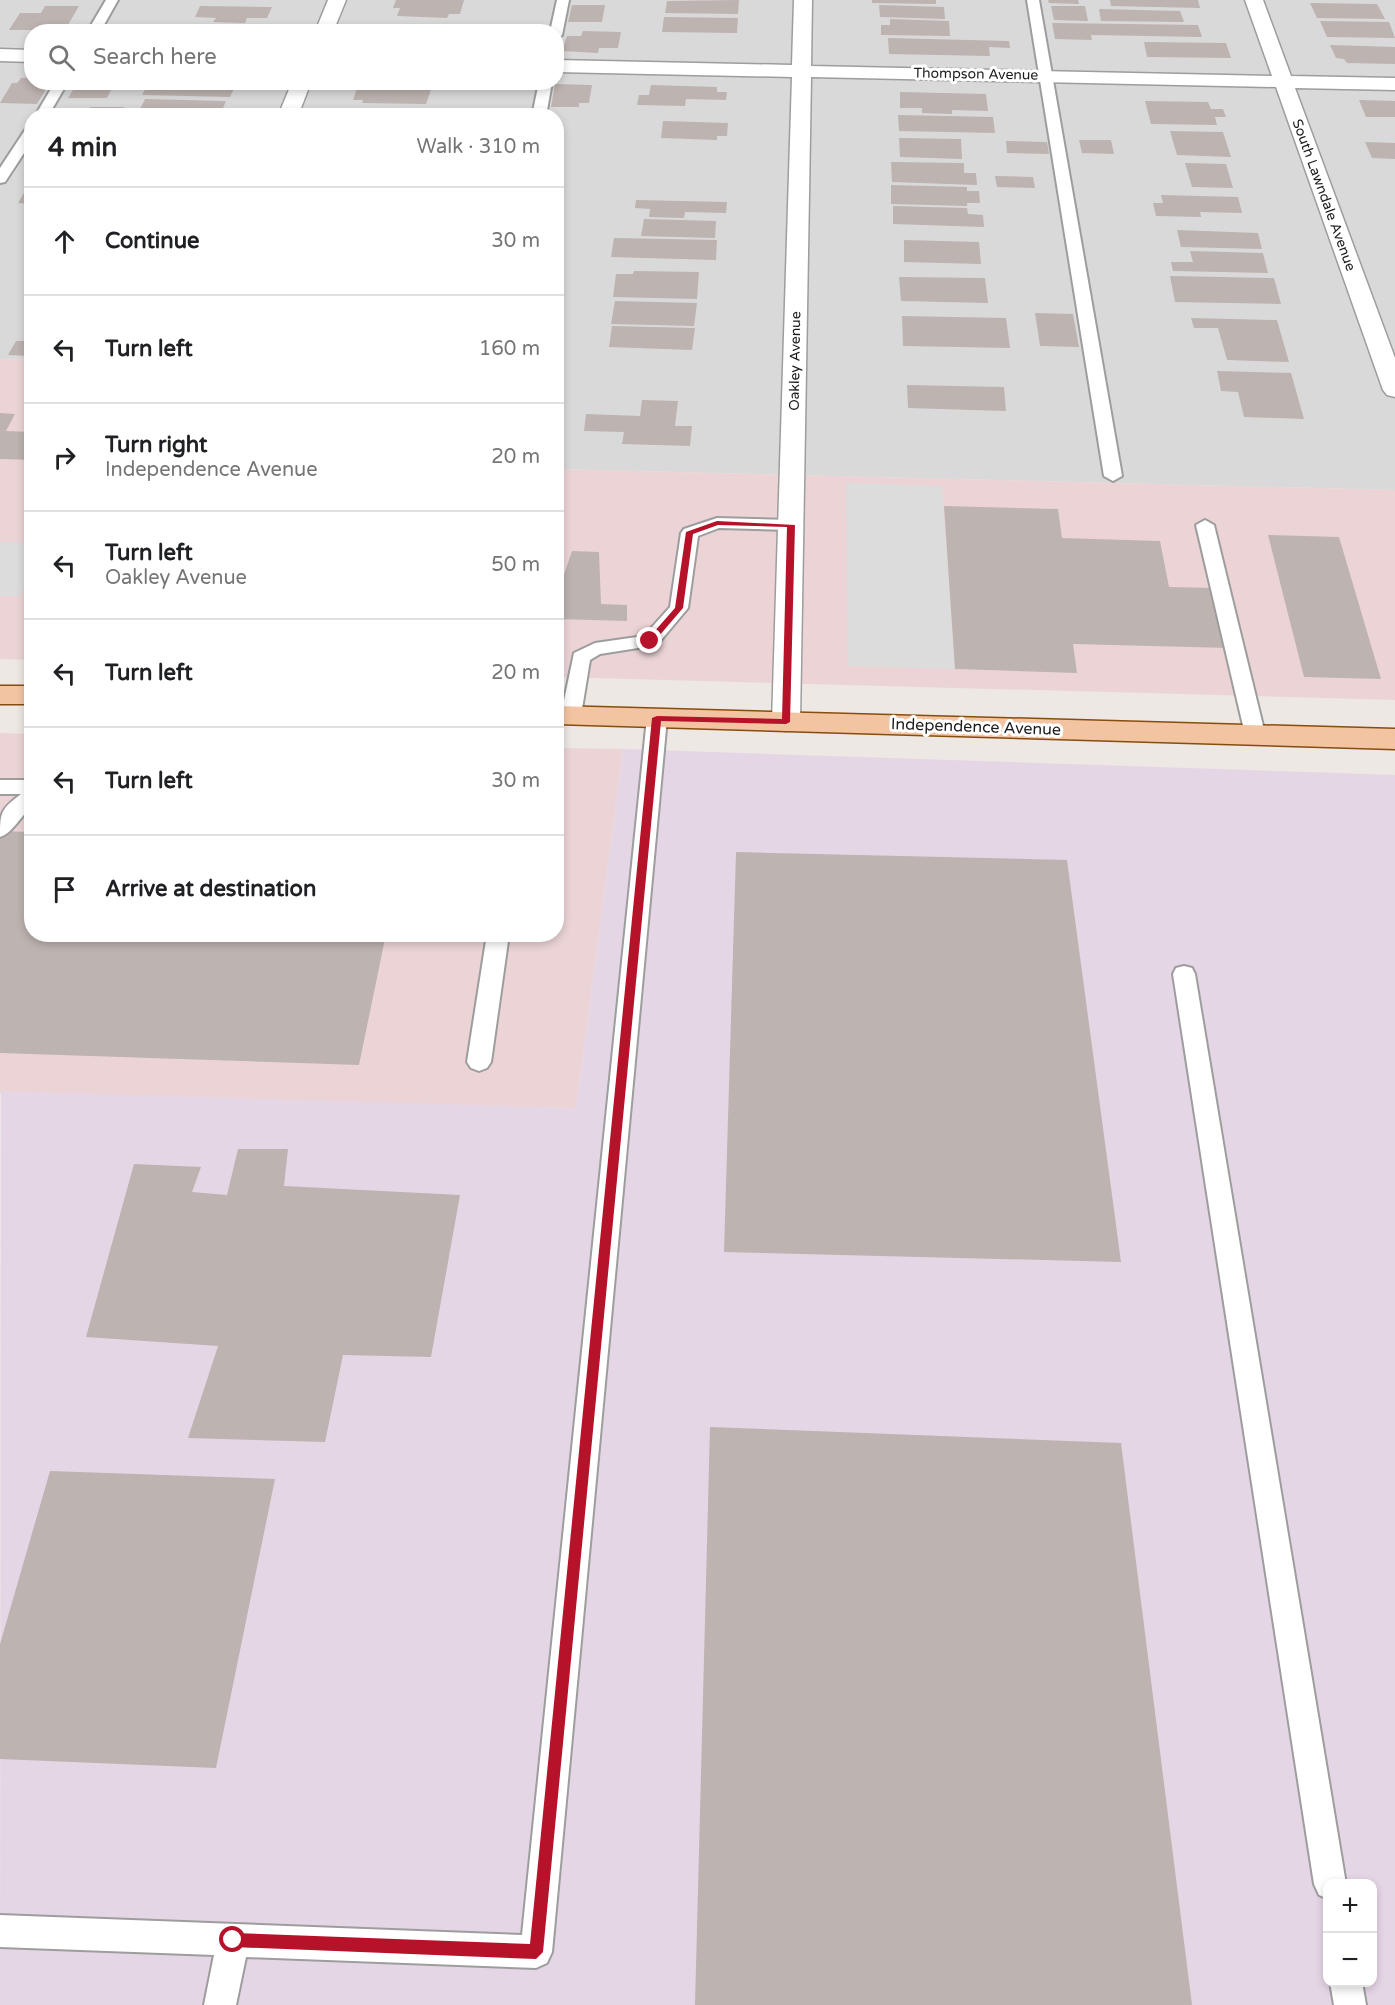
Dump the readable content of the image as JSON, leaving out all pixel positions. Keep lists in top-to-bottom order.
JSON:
{
  "streets": {
    "main road": ["Independence Avenue"],
    "street": ["Thompson Avenue", "South Lawndale Avenue", "Oakley Avenue"]
  },
  "crossings": [
    ["Thompson Avenue", "South Lawndale Avenue"],
    ["Thompson Avenue", "Oakley Avenue"],
    ["Oakley Avenue", "Independence Avenue"]
  ],
  "page": {
    "search": "Search here",
    "heading": ["4 min", "Walk · 310 m"],
    "list": [
      ["Continue", "30 m"],
      ["Turn left", "160 m"],
      ["Turn right", "Independence Avenue", "20 m"],
      ["Turn left", "Oakley Avenue", "50 m"],
      ["Turn left", "20 m"],
      ["Turn left", "30 m"],
      "Arrive at destination"
    ],
    "map_buttons": ["+", "−"]
  }
}
